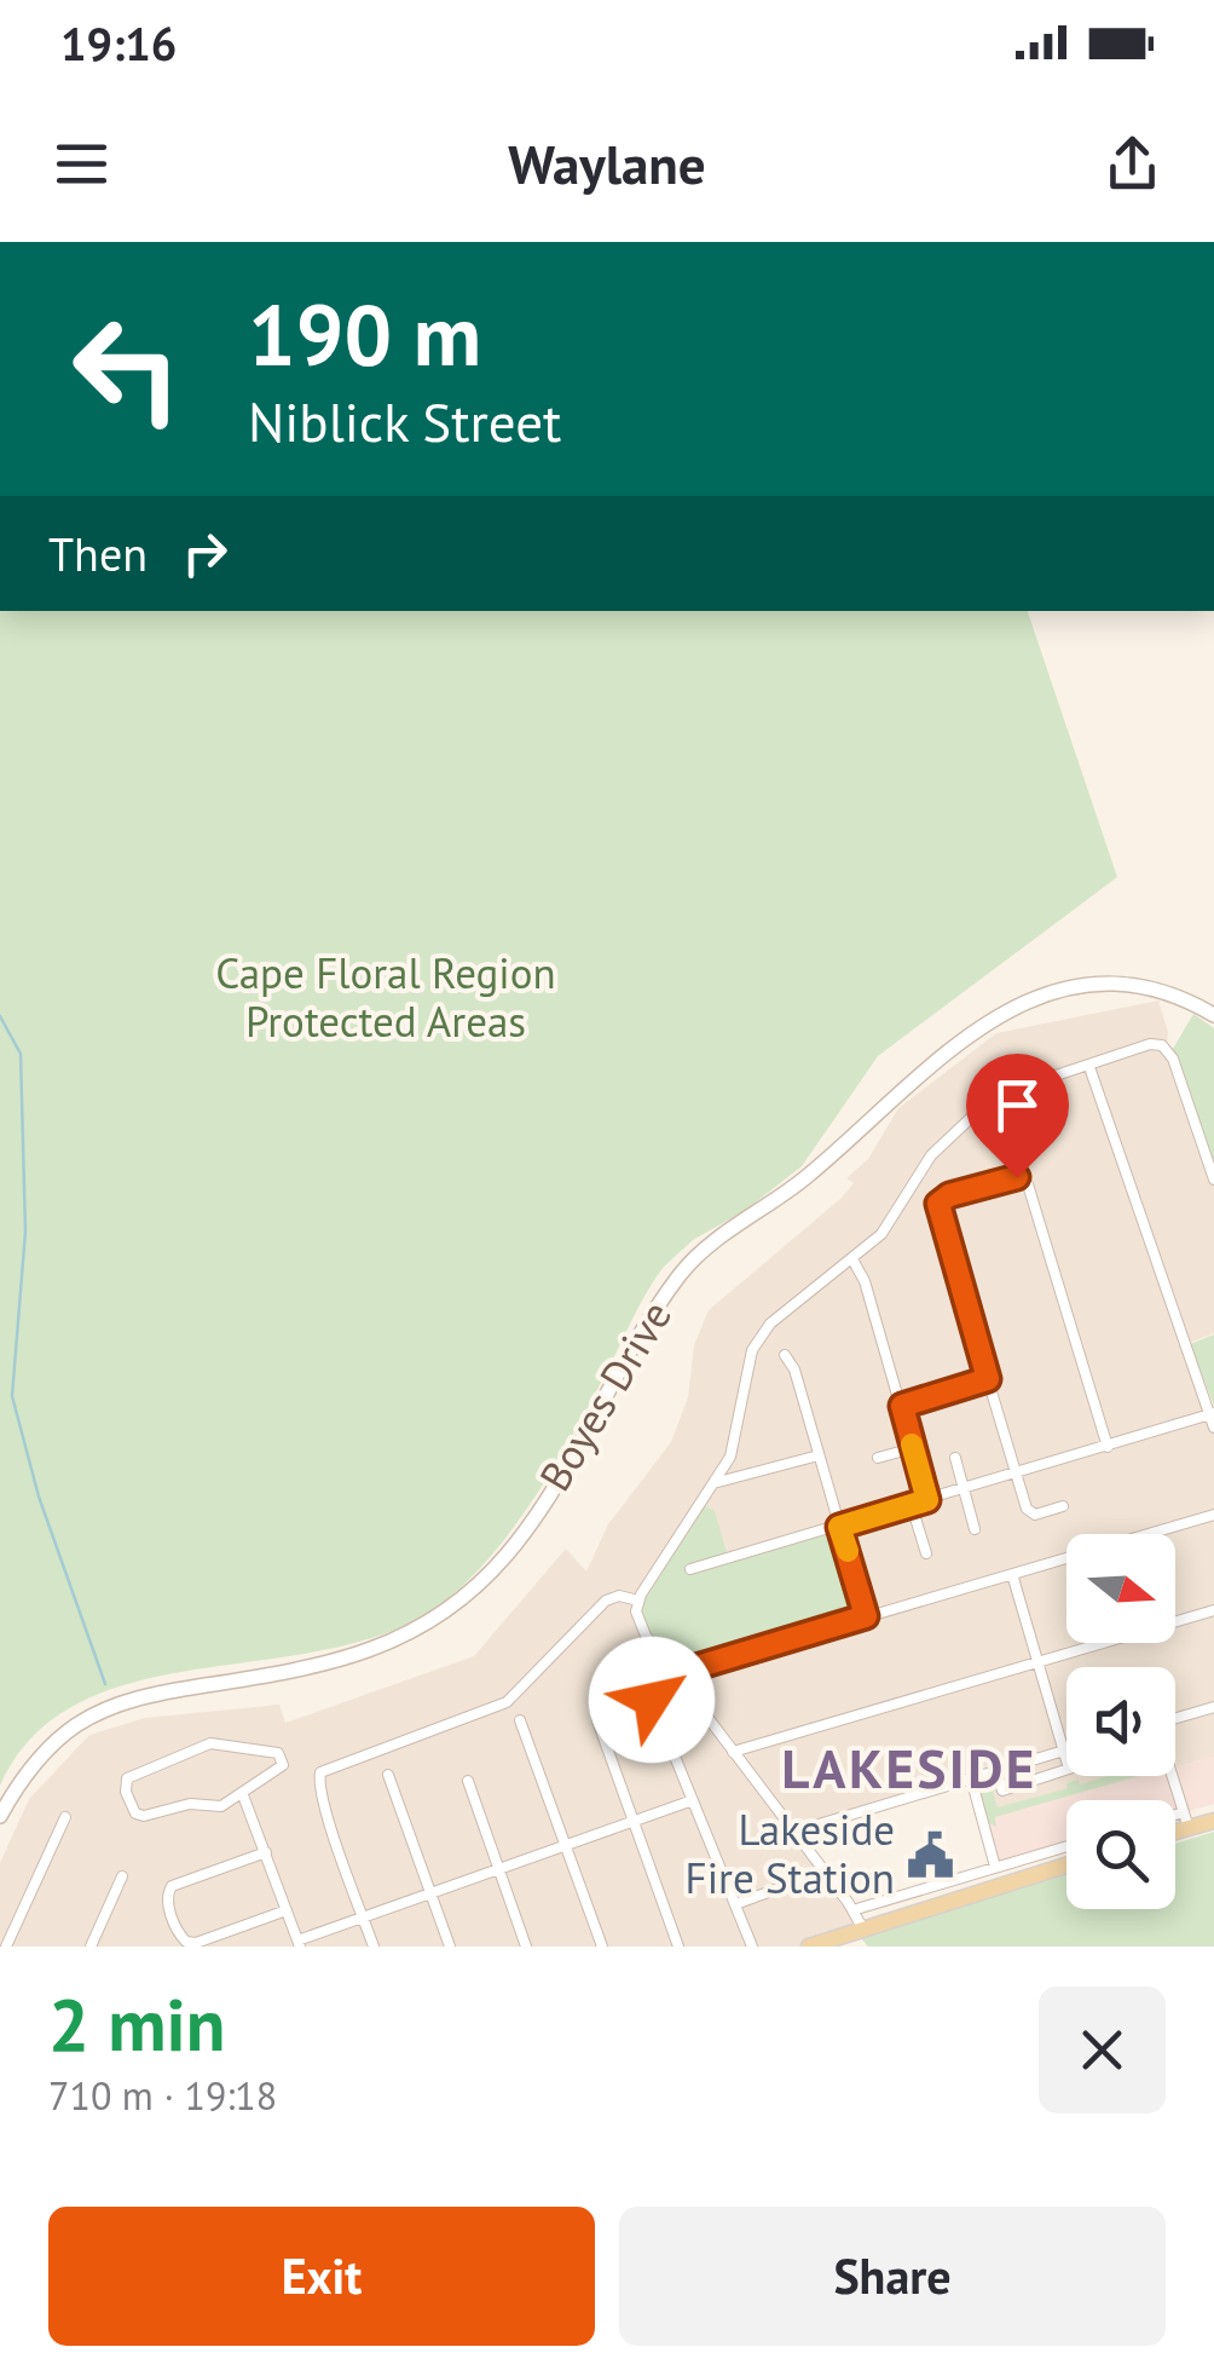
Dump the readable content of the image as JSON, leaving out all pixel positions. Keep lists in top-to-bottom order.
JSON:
{
  "streets": {
    "main road": ["Boyes Drive"]
  },
  "districts": ["LAKESIDE"],
  "parks": ["Cape Floral Region Protected Areas"],
  "places": {
    "public building": ["Lakeside Fire Station"]
  },
  "north": "right",
  "page": {
    "status": "19:16",
    "header": "Waylane",
    "turn": ["190 m", "Niblick Street"],
    "then": "Then",
    "heading": ["2 min", "710 m · 19:18"],
    "buttons": ["Exit", "Share"]
  }
}
